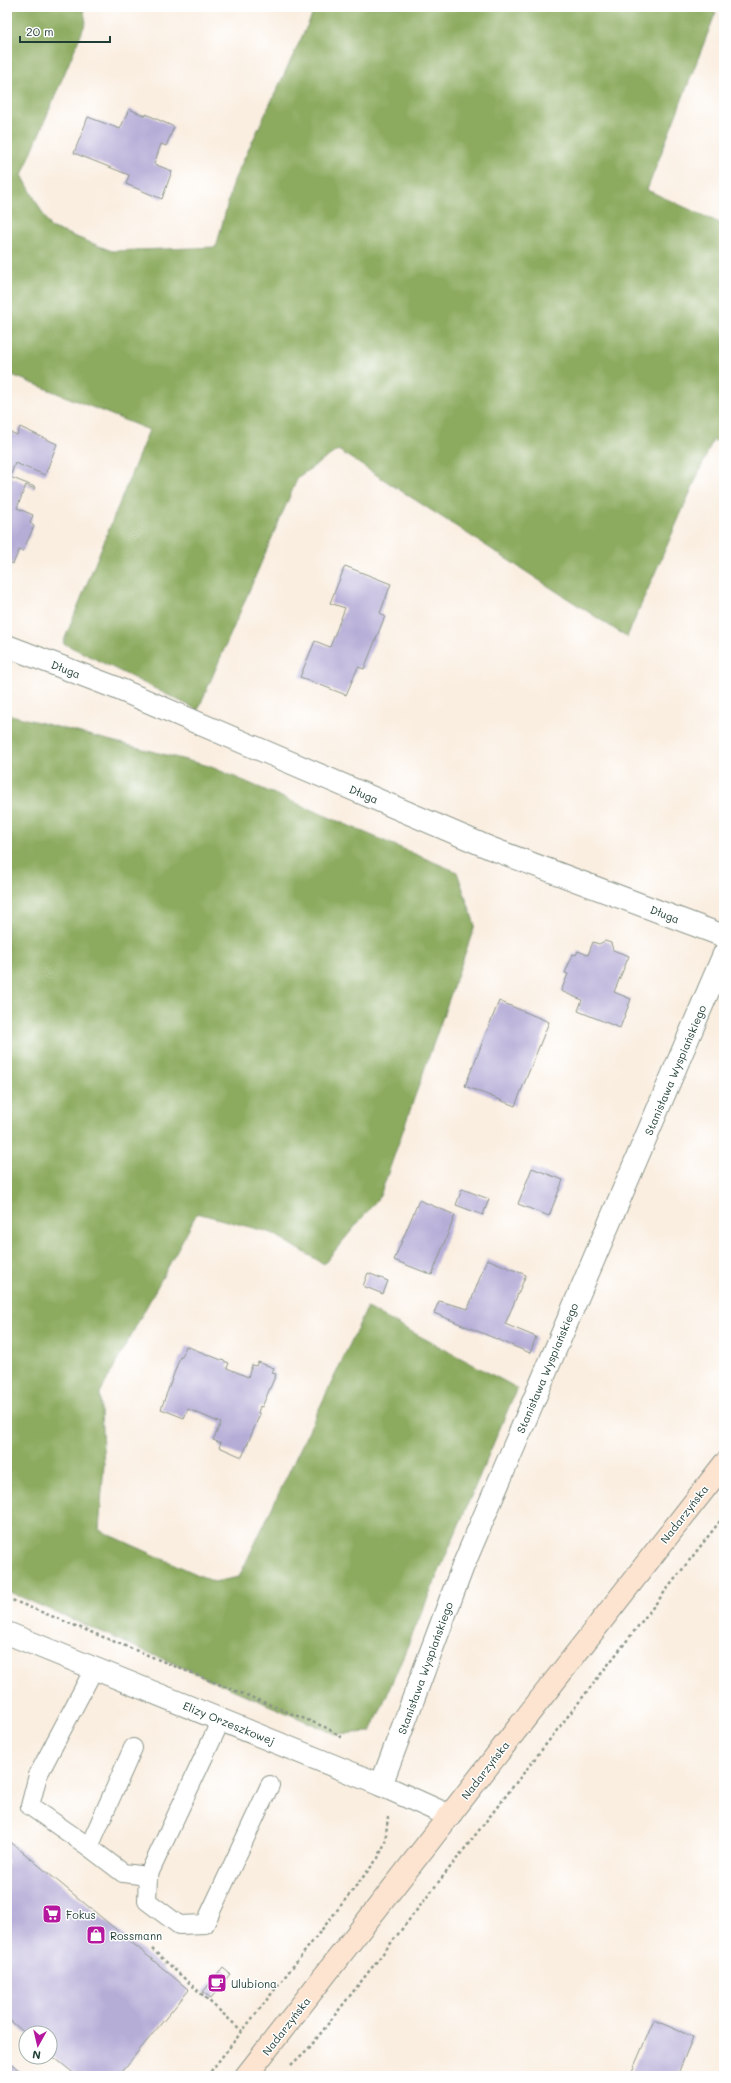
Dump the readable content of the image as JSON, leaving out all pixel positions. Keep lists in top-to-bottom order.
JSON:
{
  "streets": {
    "main road": ["Nadarzyńska"],
    "street": ["Długa", "Stanisława Wyspiańskiego", "Elizy Orzeszkowej"]
  },
  "crossings": [
    ["Stanisława Wyspiańskiego", "Elizy Orzeszkowej"],
    ["Nadarzyńska", "Elizy Orzeszkowej"]
  ],
  "places": {
    "supermarket": ["Fokus"],
    "shop": ["Rossmann"],
    "cafe": ["Ulubiona"]
  },
  "scale_bar": "20 m",
  "north": "bottom"
}
